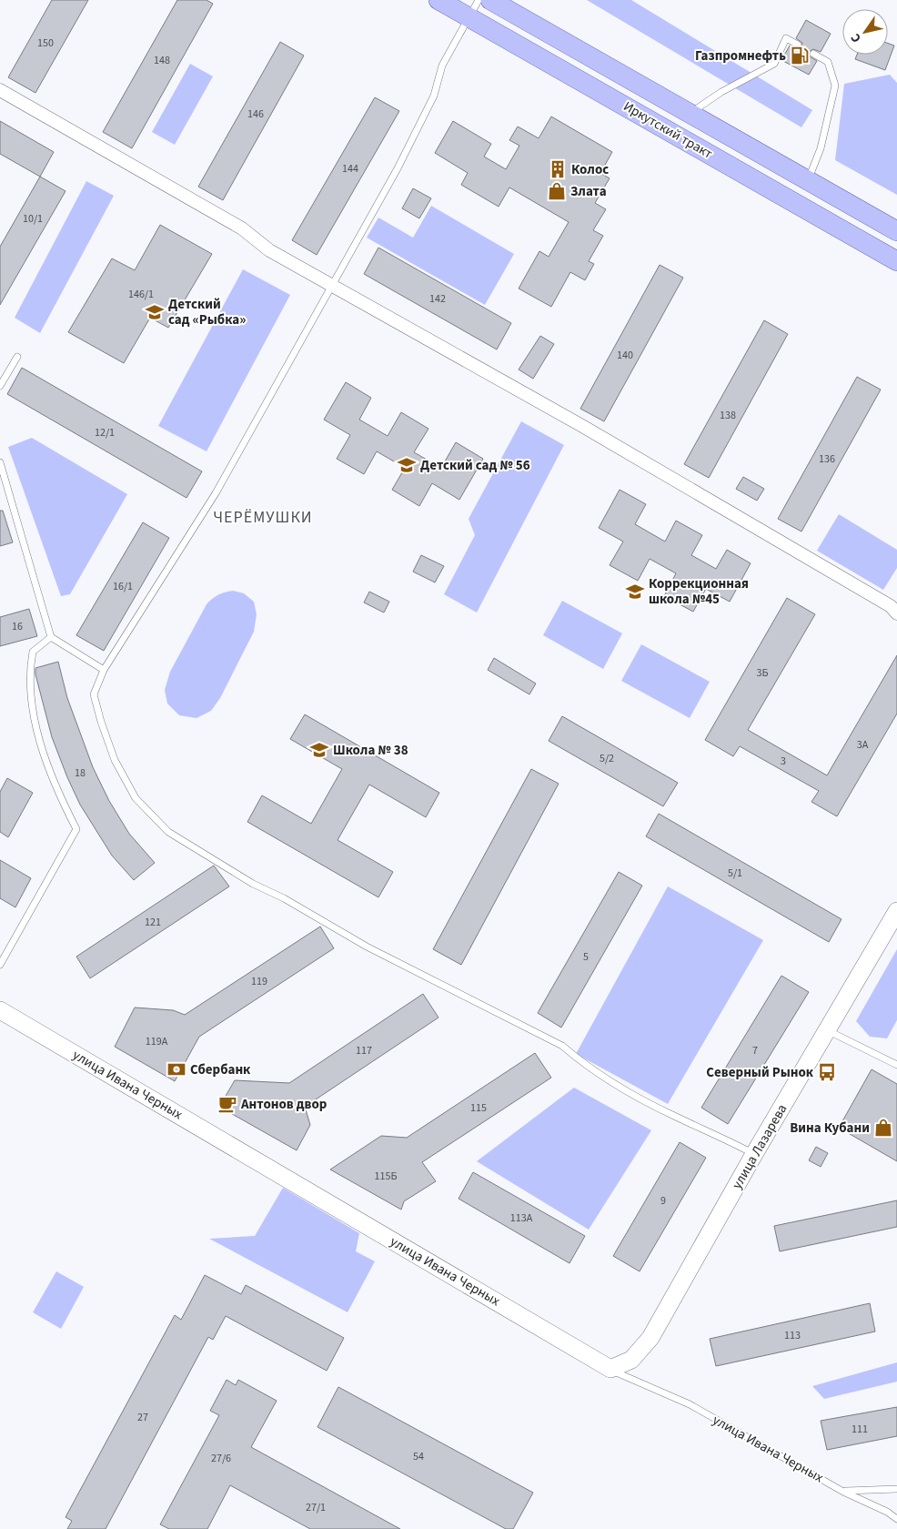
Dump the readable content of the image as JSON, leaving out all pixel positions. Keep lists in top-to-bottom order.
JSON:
{
  "streets": {
    "main road": ["Иркутский тракт"],
    "street": ["улица Ивана Черных", "улица Лазарева"]
  },
  "crossings": [
    ["улица Ивана Черных", "улица Лазарева"]
  ],
  "districts": ["ЧЕРЁМУШКИ"],
  "places": {
    "fuel station": ["Газпромнефть"],
    "building": ["Колос"],
    "shop": ["Злата", "Вина Кубани"],
    "school or university": [
      "Детский сад «Рыбка»",
      "Детский сад № 56",
      "Коррекционная школа №45",
      "Школа № 38"
    ],
    "bank": ["Сбербанк"],
    "bus stop": ["Северный Рынок"],
    "cafe": ["Антонов двор"]
  },
  "house_numbers": [
    "150",
    "148",
    "146",
    "144",
    "10/1",
    "146/1",
    "142",
    "140",
    "138",
    "12/1",
    "136",
    "16/1",
    "16",
    "3Б",
    "3А",
    "5/2",
    "3",
    "18",
    "5/1",
    "121",
    "5",
    "119",
    "119А",
    "117",
    "7",
    "115",
    "115Б",
    "9",
    "113А",
    "113",
    "27",
    "111",
    "54",
    "27/6",
    "27/1"
  ],
  "north": "bottom left"
}
